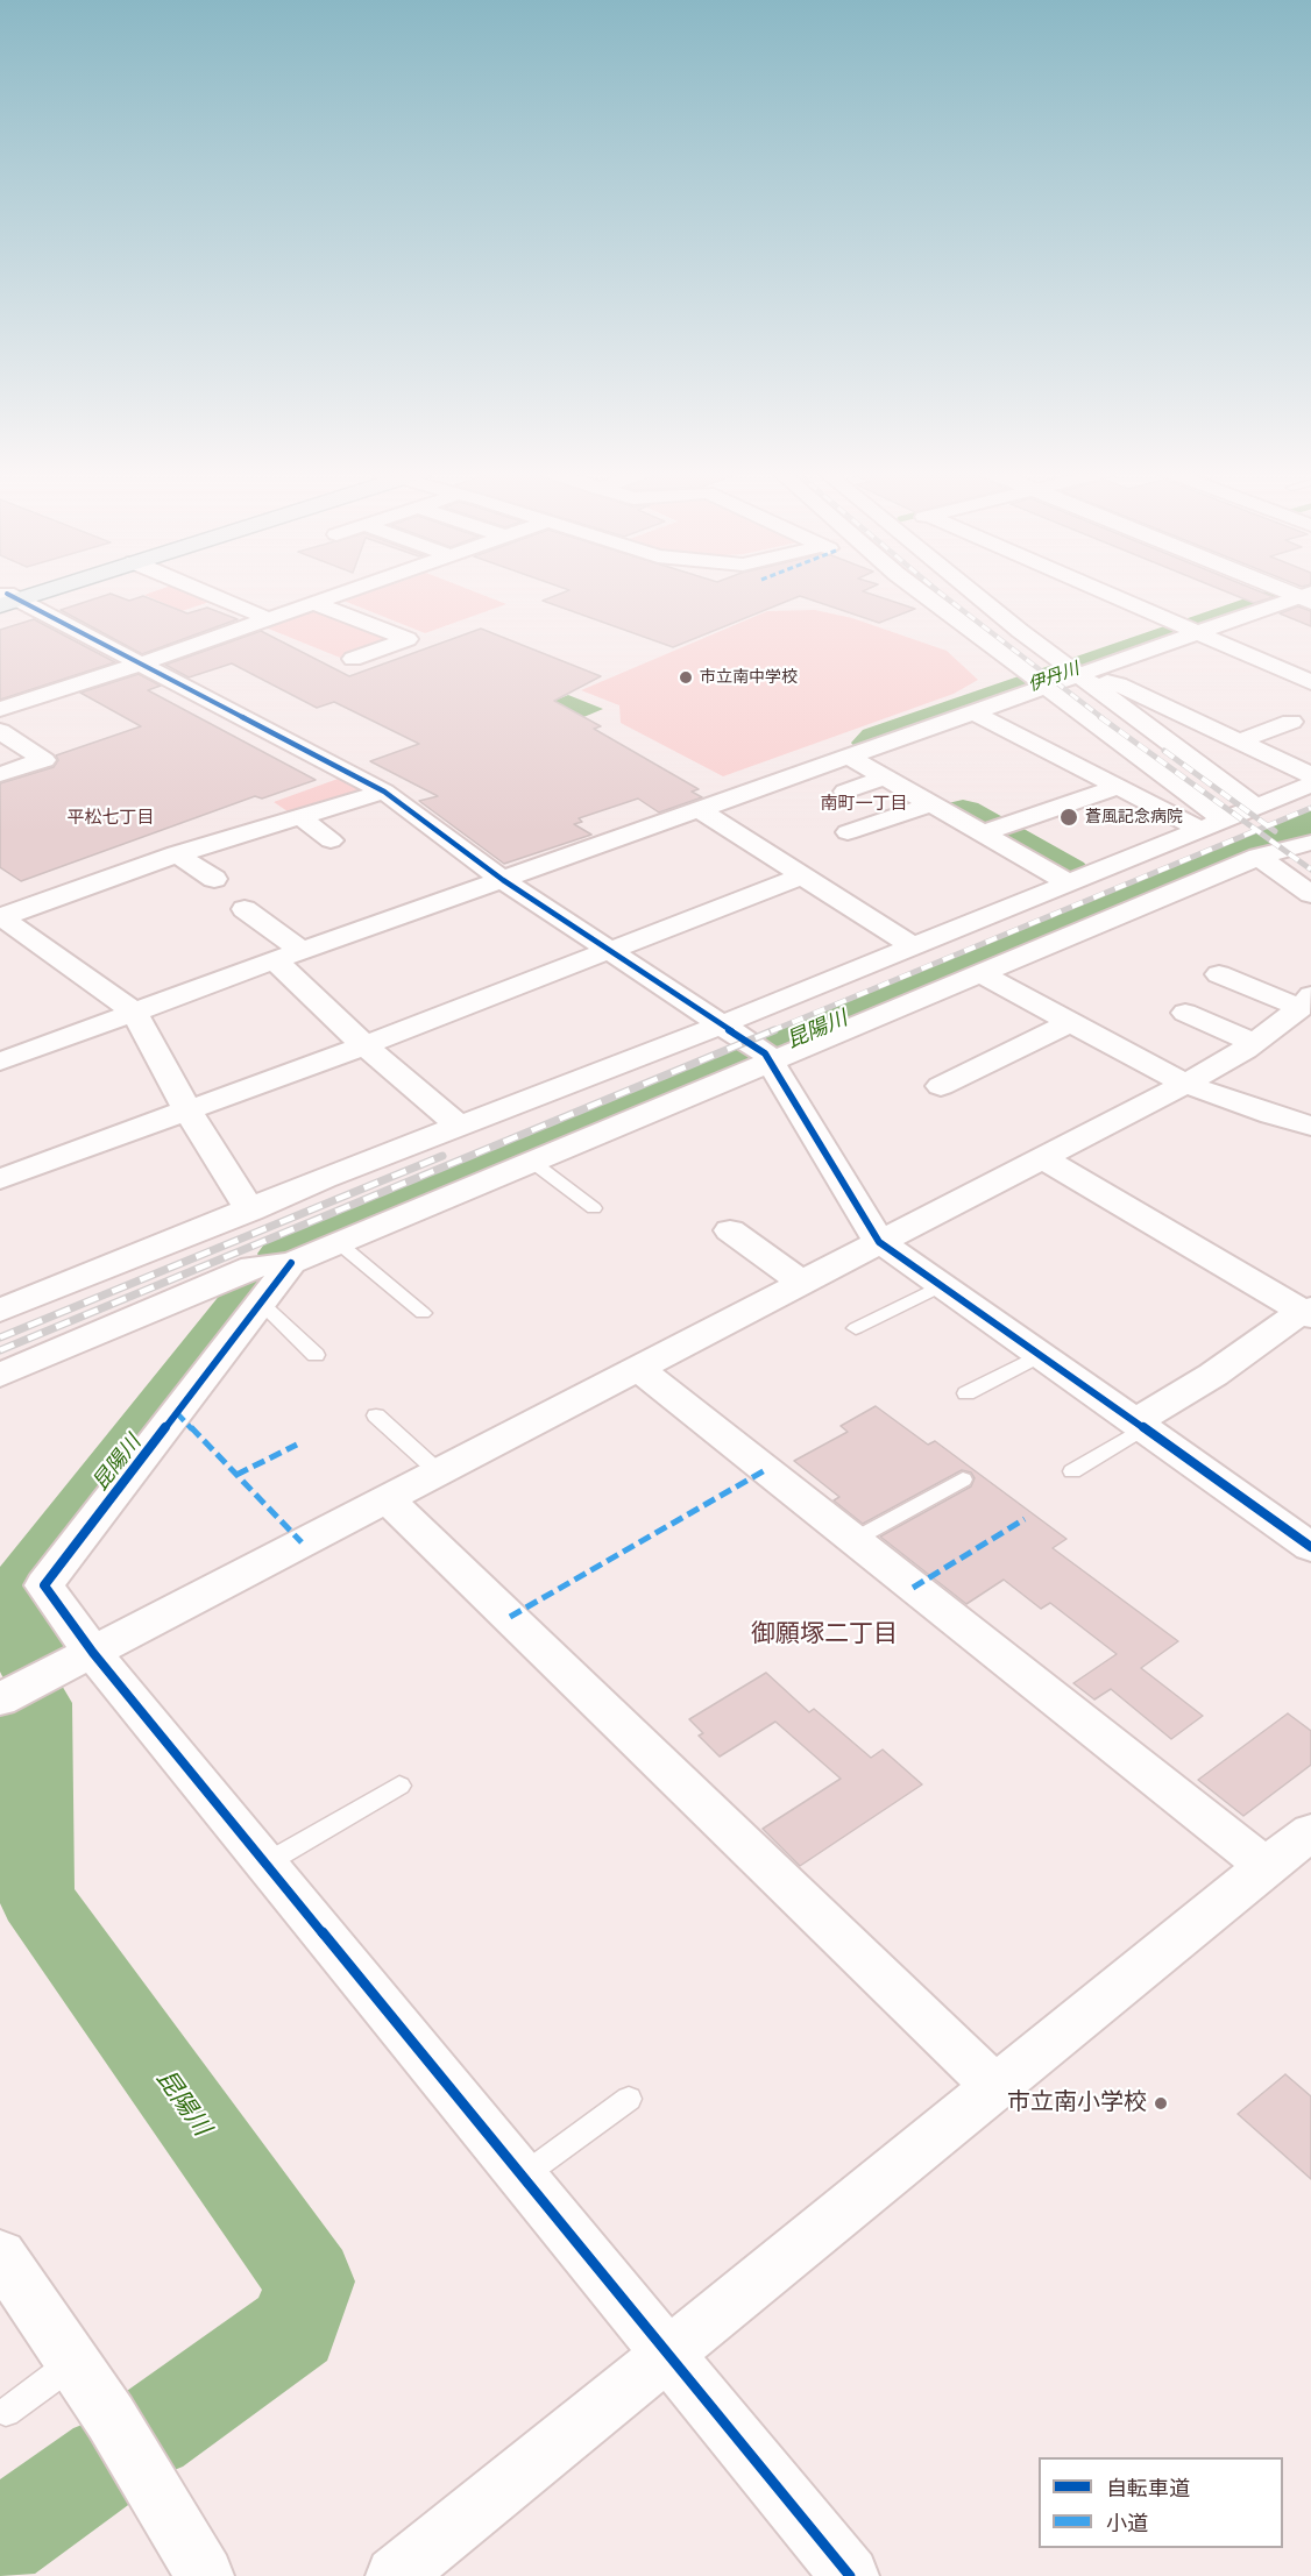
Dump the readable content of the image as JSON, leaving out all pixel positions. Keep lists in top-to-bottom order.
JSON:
{
  "districts": ["南町一丁目", "平松七丁目", "御願塚二丁目"],
  "water": ["伊丹川", "昆陽川"],
  "places": ["市立南中学校", "蒼風記念病院", "市立南小学校"],
  "legend": ["自転車道", "小道"]
}
